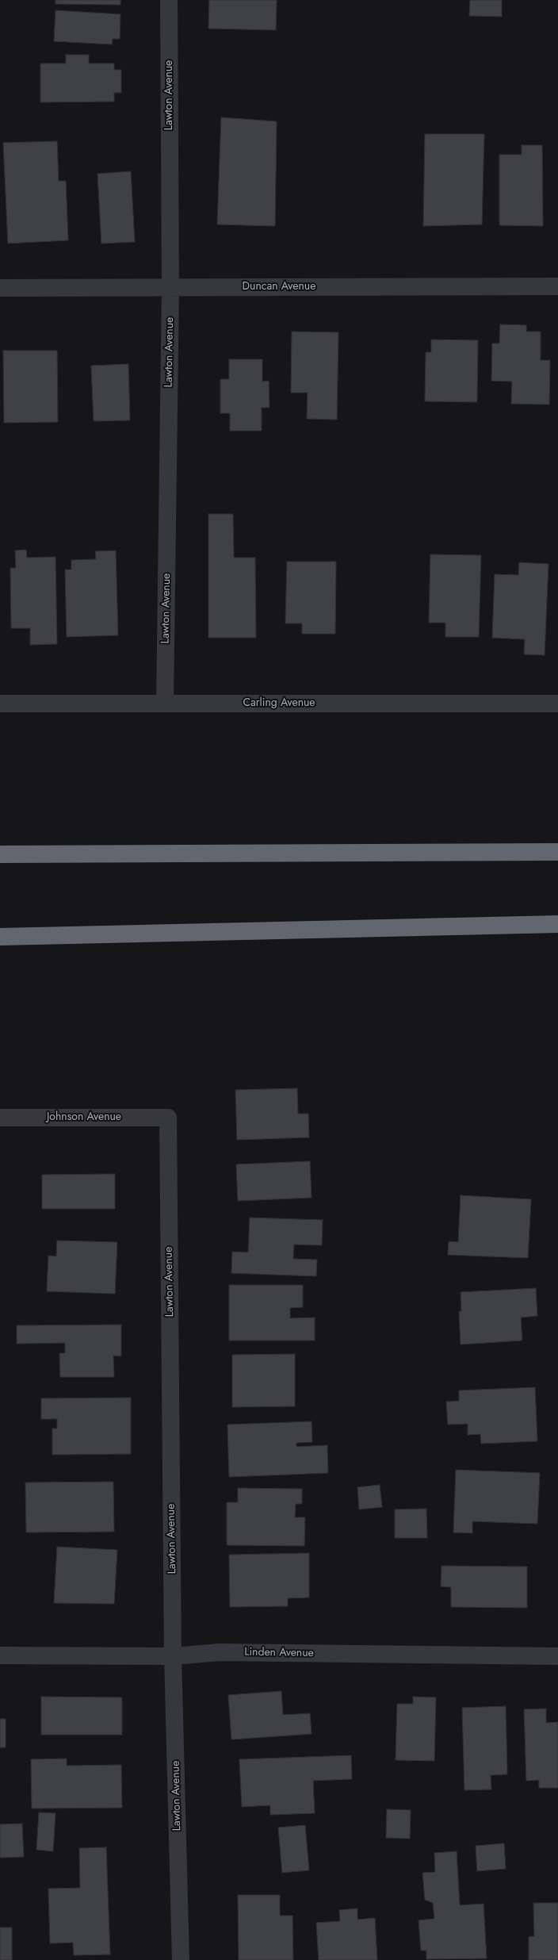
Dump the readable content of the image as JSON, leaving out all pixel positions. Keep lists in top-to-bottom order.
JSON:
{
  "streets": {
    "street": [
      "Lawton Avenue",
      "Duncan Avenue",
      "Carling Avenue",
      "Johnson Avenue",
      "Linden Avenue"
    ]
  },
  "crossings": [
    ["Lawton Avenue", "Duncan Avenue"],
    ["Lawton Avenue", "Carling Avenue"],
    ["Lawton Avenue", "Johnson Avenue"],
    ["Lawton Avenue", "Linden Avenue"]
  ]
}
